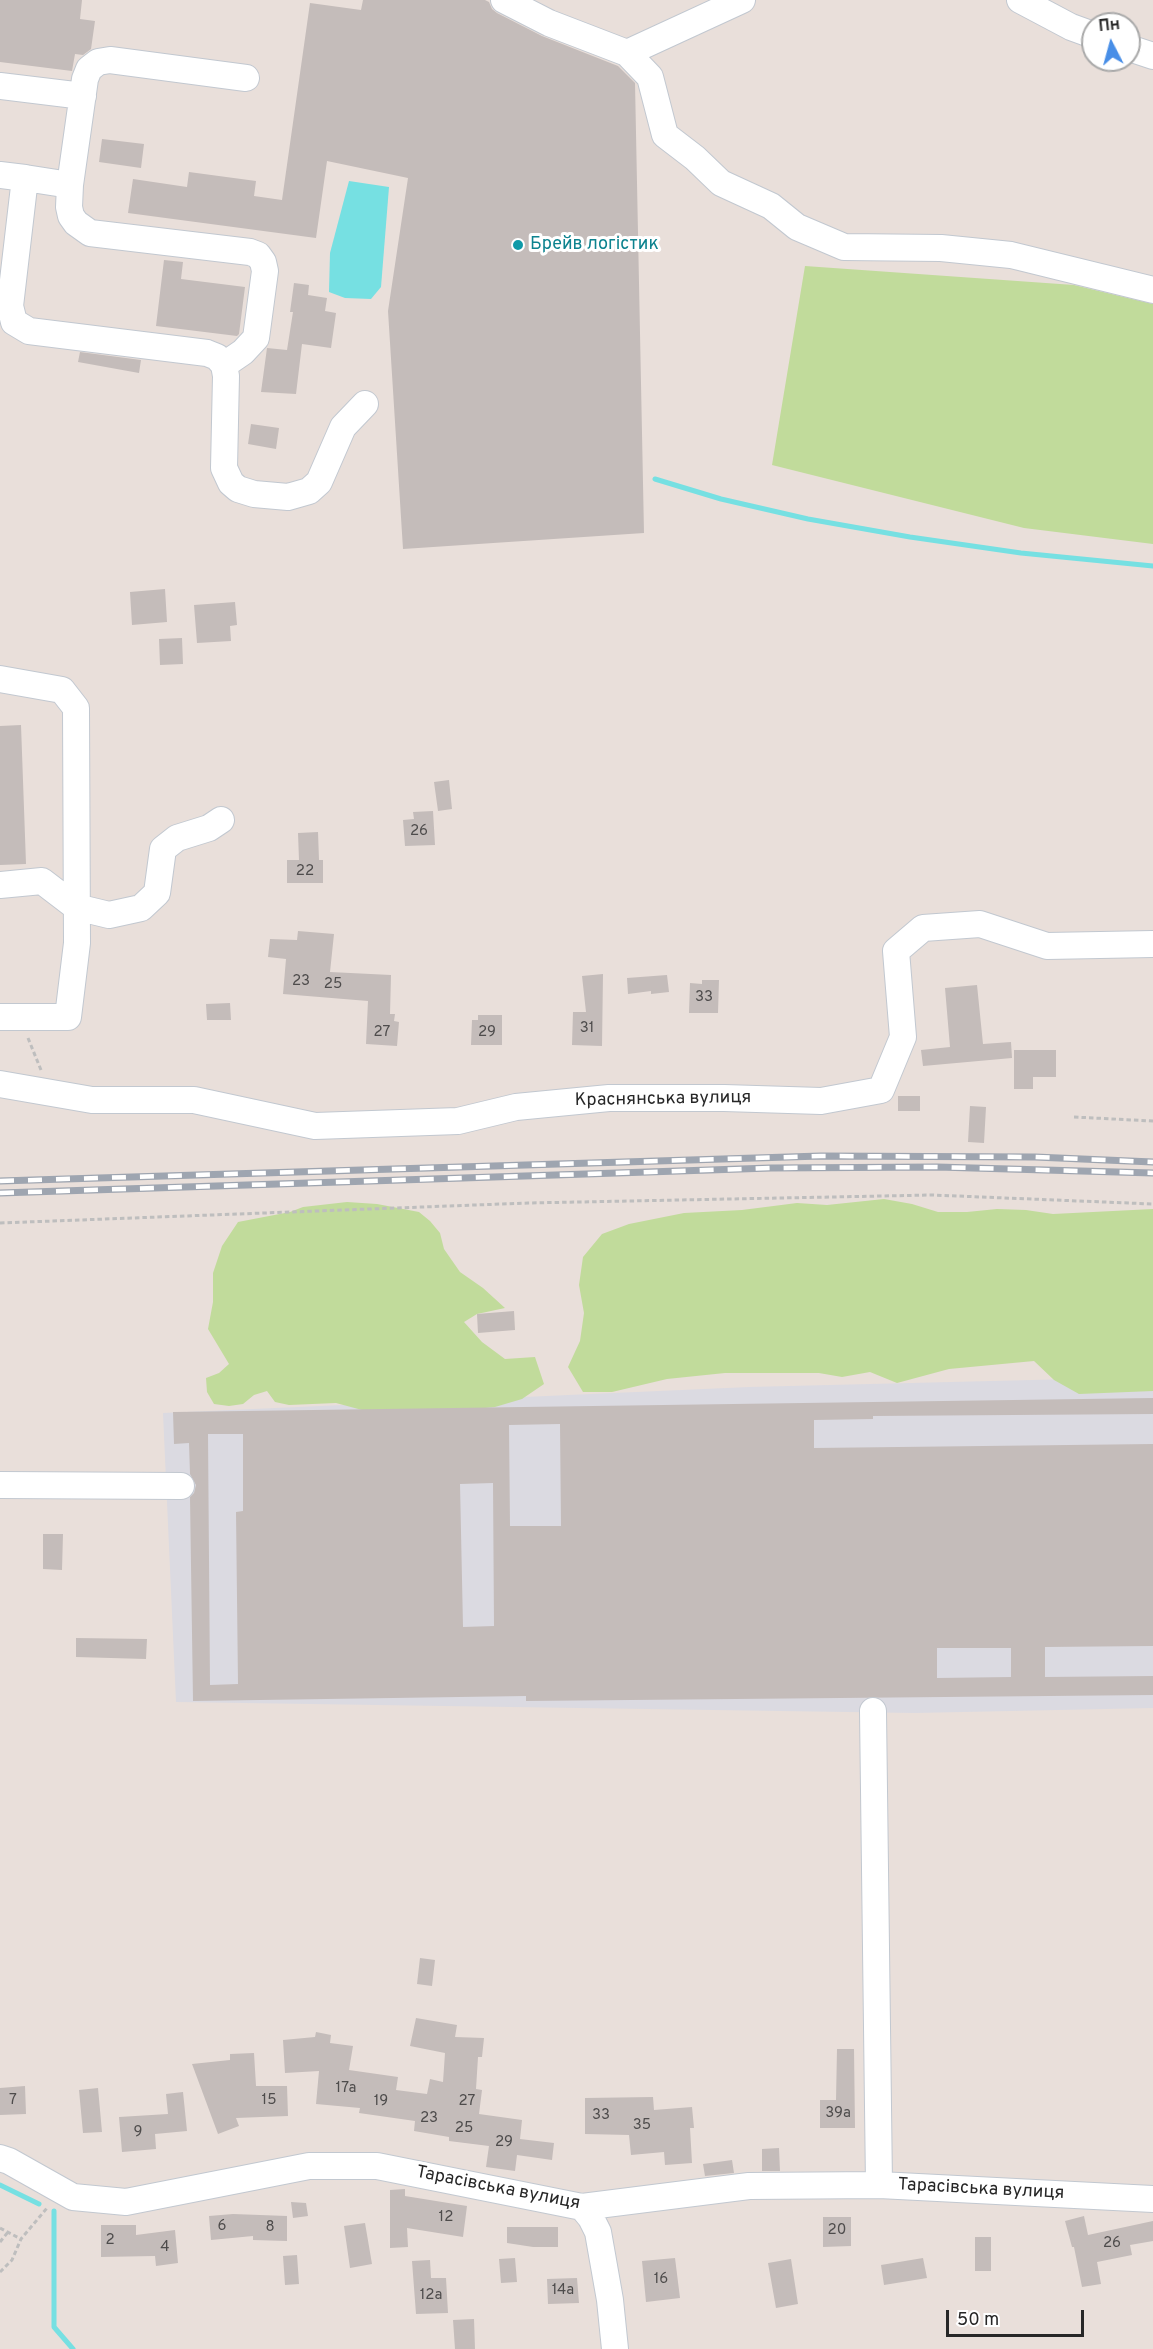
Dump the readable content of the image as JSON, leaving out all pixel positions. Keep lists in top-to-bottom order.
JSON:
{
  "streets": {
    "street": ["Краснянська вулиця", "Тарасівська вулиця"]
  },
  "places": ["Брейв логістик"],
  "house_numbers": [
    "26",
    "22",
    "23",
    "25",
    "33",
    "31",
    "27",
    "29",
    "17а",
    "7",
    "15",
    "19",
    "27",
    "39а",
    "33",
    "23",
    "35",
    "25",
    "9",
    "29",
    "12",
    "6",
    "8",
    "20",
    "2",
    "26",
    "4",
    "16",
    "14а",
    "12а"
  ],
  "scale_bar": "50 m",
  "north": "top"
}
